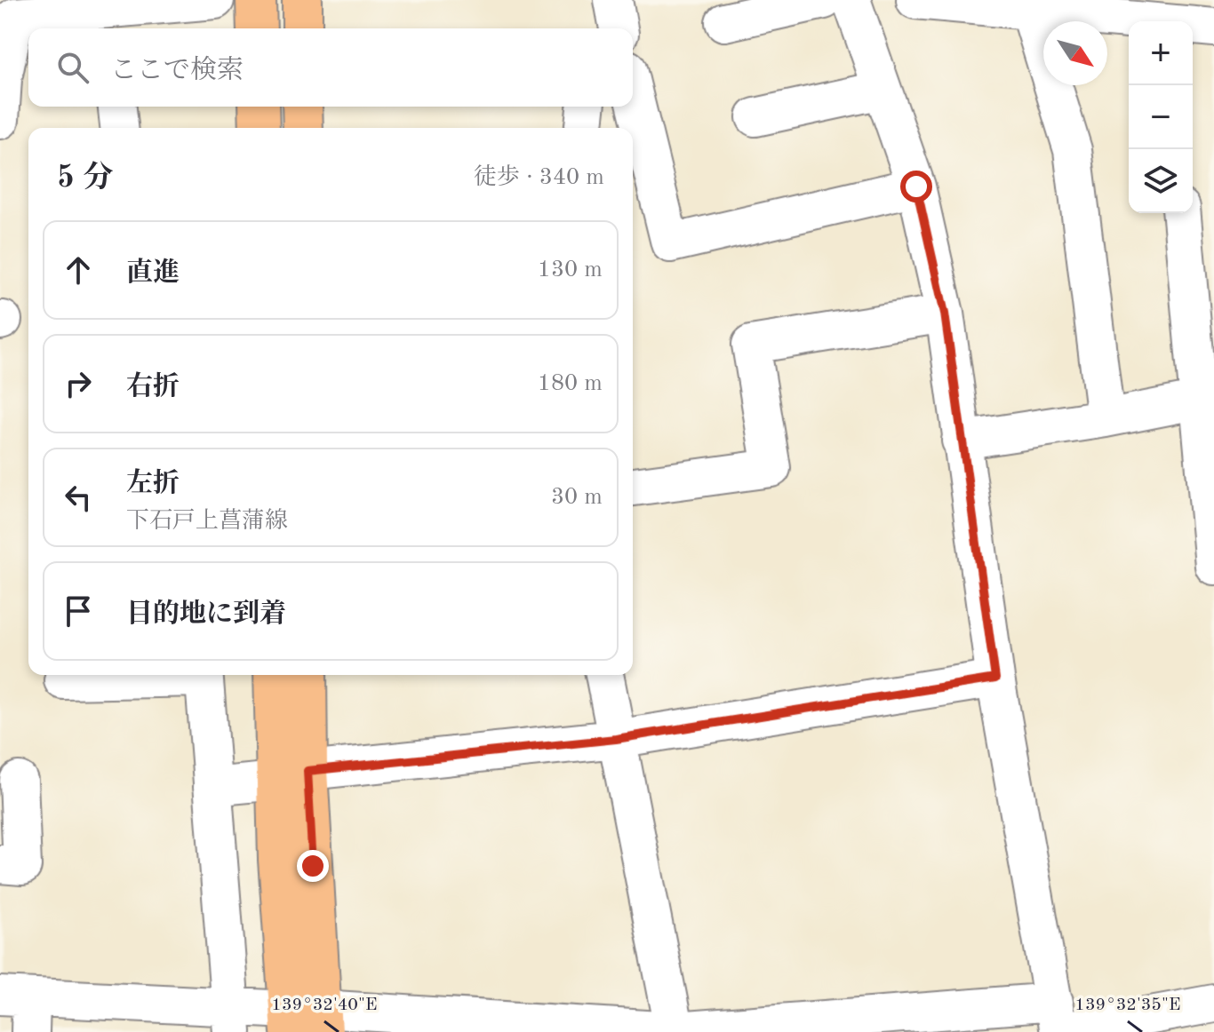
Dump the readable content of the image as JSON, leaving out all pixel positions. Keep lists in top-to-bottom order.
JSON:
{
  "north": "bottom right",
  "page": {
    "map_buttons": ["+", "−"],
    "search": "ここで検索",
    "heading": ["5 分", "徒歩 · 340 m"],
    "list": [
      ["直進", "130 m"],
      ["右折", "180 m"],
      ["左折", "下石戸上菖蒲線", "30 m"],
      "目的地に到着"
    ]
  },
  "coordinates": ["139°32'40\"E", "139°32'35\"E"]
}
